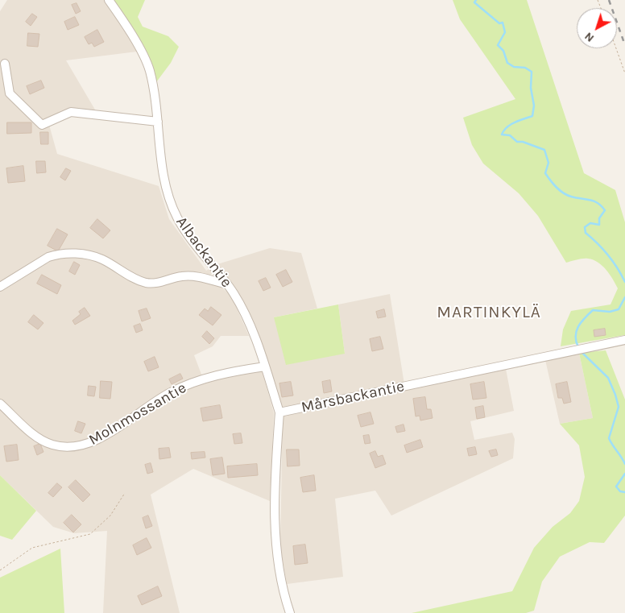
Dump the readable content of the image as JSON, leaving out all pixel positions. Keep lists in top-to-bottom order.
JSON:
{
  "streets": {
    "street": ["Albackantie", "Mårsbackantie", "Molnmossantie"]
  },
  "crossings": [
    ["Albackantie", "Mårsbackantie"],
    ["Albackantie", "Molnmossantie"]
  ],
  "districts": ["MARTINKYLÄ"],
  "north": "bottom left"
}
